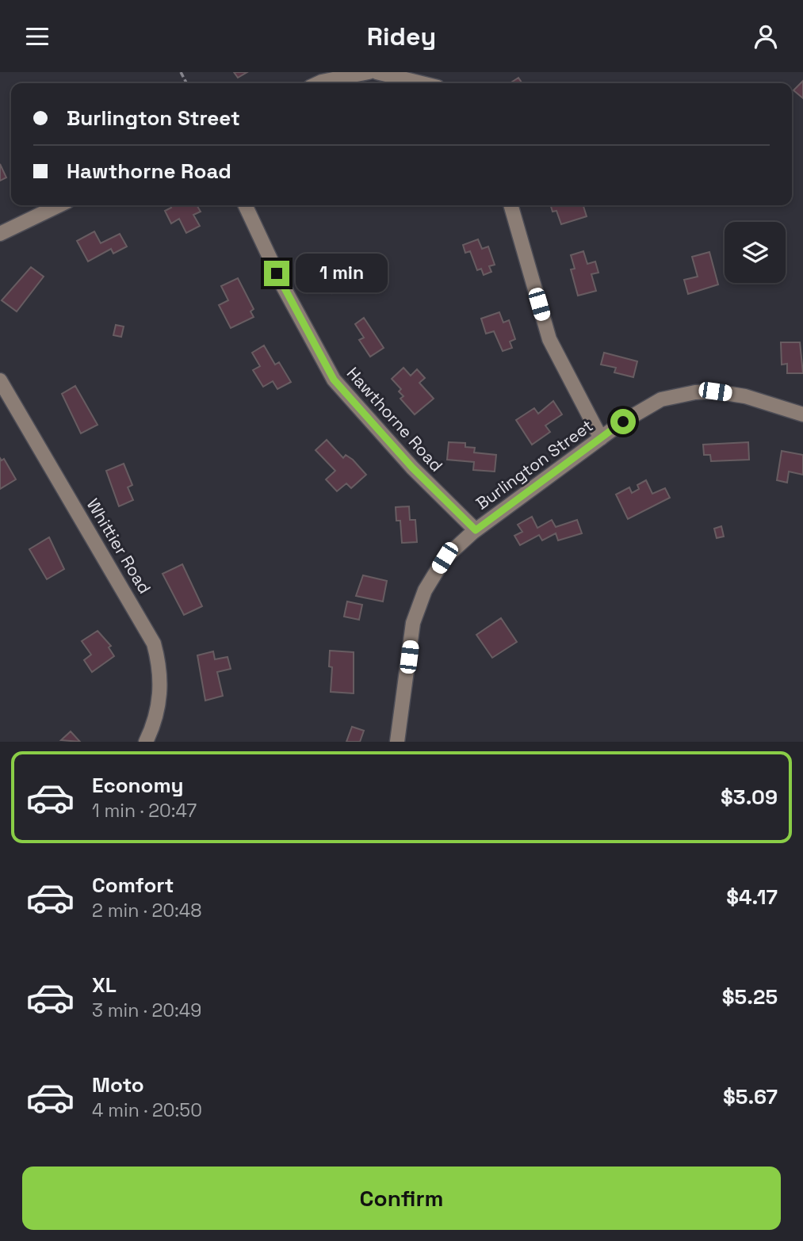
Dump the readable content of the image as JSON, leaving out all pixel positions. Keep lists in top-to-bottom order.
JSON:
{
  "streets": {
    "street": ["Hawthorne Road", "Burlington Street", "Whittier Road"]
  },
  "crossings": [
    ["Hawthorne Road", "Burlington Street"]
  ],
  "page": {
    "header": "Ridey",
    "banner": ["Burlington Street", "Hawthorne Road"],
    "bubble": "1 min",
    "list": [
      {
        "name": "Economy",
        "note": "1 min · 20:47",
        "value": "$3.09"
      },
      {
        "name": "Comfort",
        "note": "2 min · 20:48",
        "value": "$4.17"
      },
      {
        "name": "XL",
        "note": "3 min · 20:49",
        "value": "$5.25"
      },
      {
        "name": "Moto",
        "note": "4 min · 20:50",
        "value": "$5.67"
      }
    ],
    "buttons": "Confirm"
  }
}
